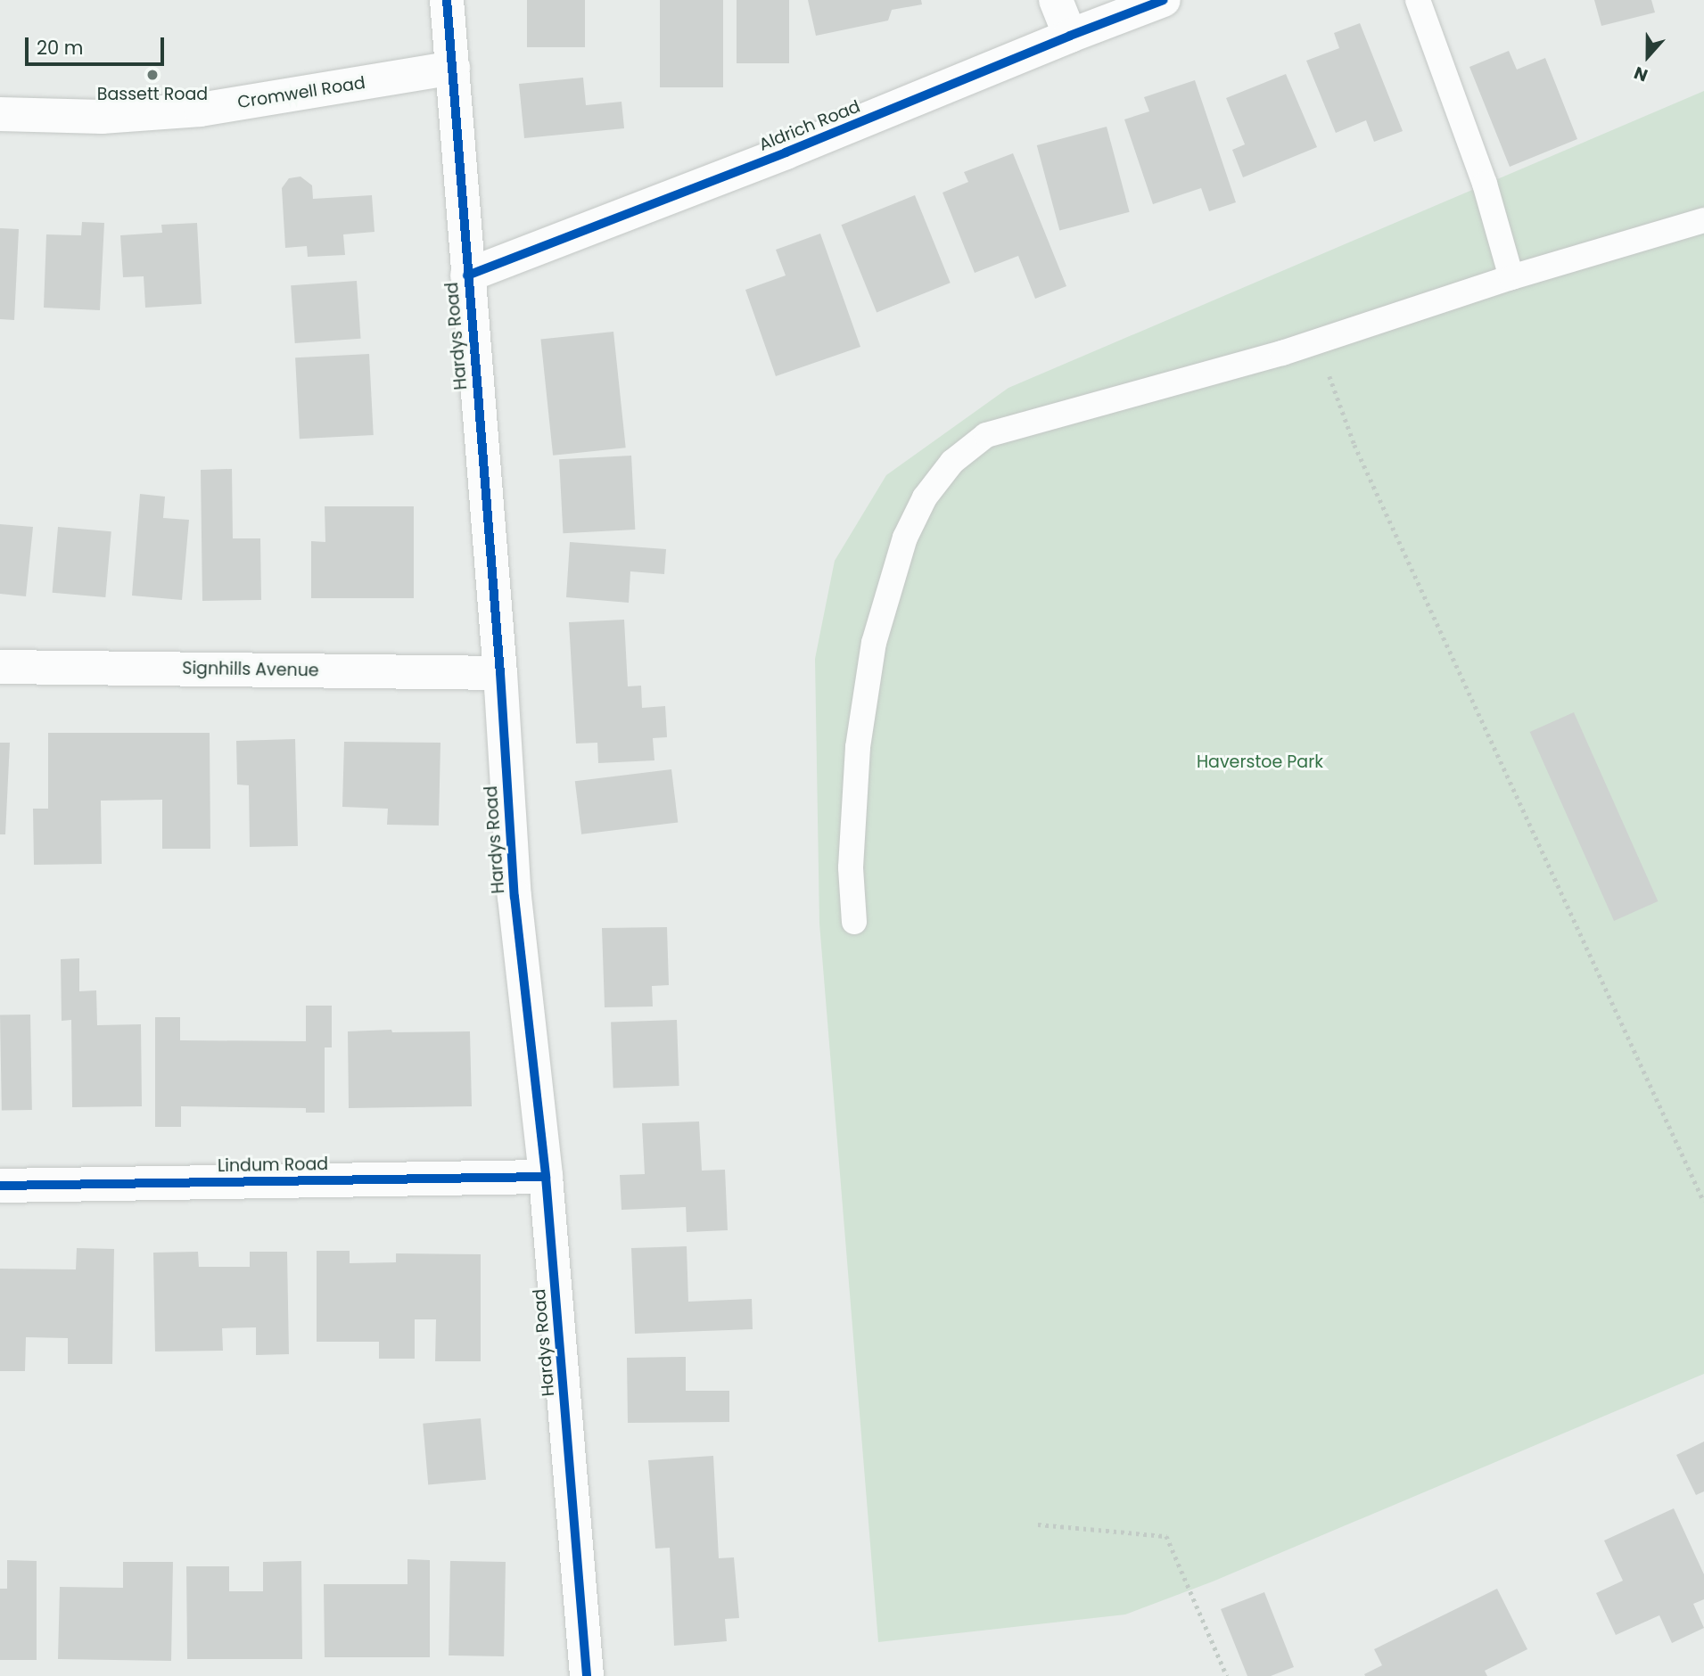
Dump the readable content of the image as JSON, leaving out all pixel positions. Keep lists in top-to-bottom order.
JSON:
{
  "streets": {
    "street": [
      "Cromwell Road",
      "Aldrich Road",
      "Hardys Road",
      "Signhills Avenue",
      "Lindum Road"
    ]
  },
  "crossings": [
    ["Cromwell Road", "Hardys Road"],
    ["Aldrich Road", "Hardys Road"],
    ["Hardys Road", "Signhills Avenue"],
    ["Hardys Road", "Lindum Road"]
  ],
  "parks": ["Haverstoe Park"],
  "places": ["Bassett Road"],
  "scale_bar": "20 m",
  "north": "bottom"
}
